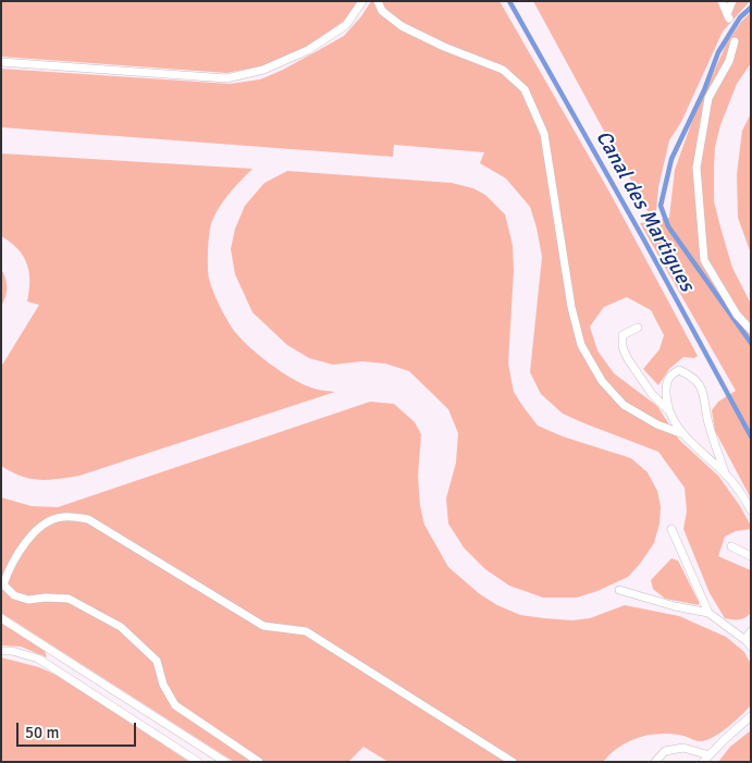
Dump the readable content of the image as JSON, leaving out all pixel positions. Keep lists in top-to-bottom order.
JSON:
{
  "water": ["Canal des Martigues"],
  "scale_bar": "50 m"
}
